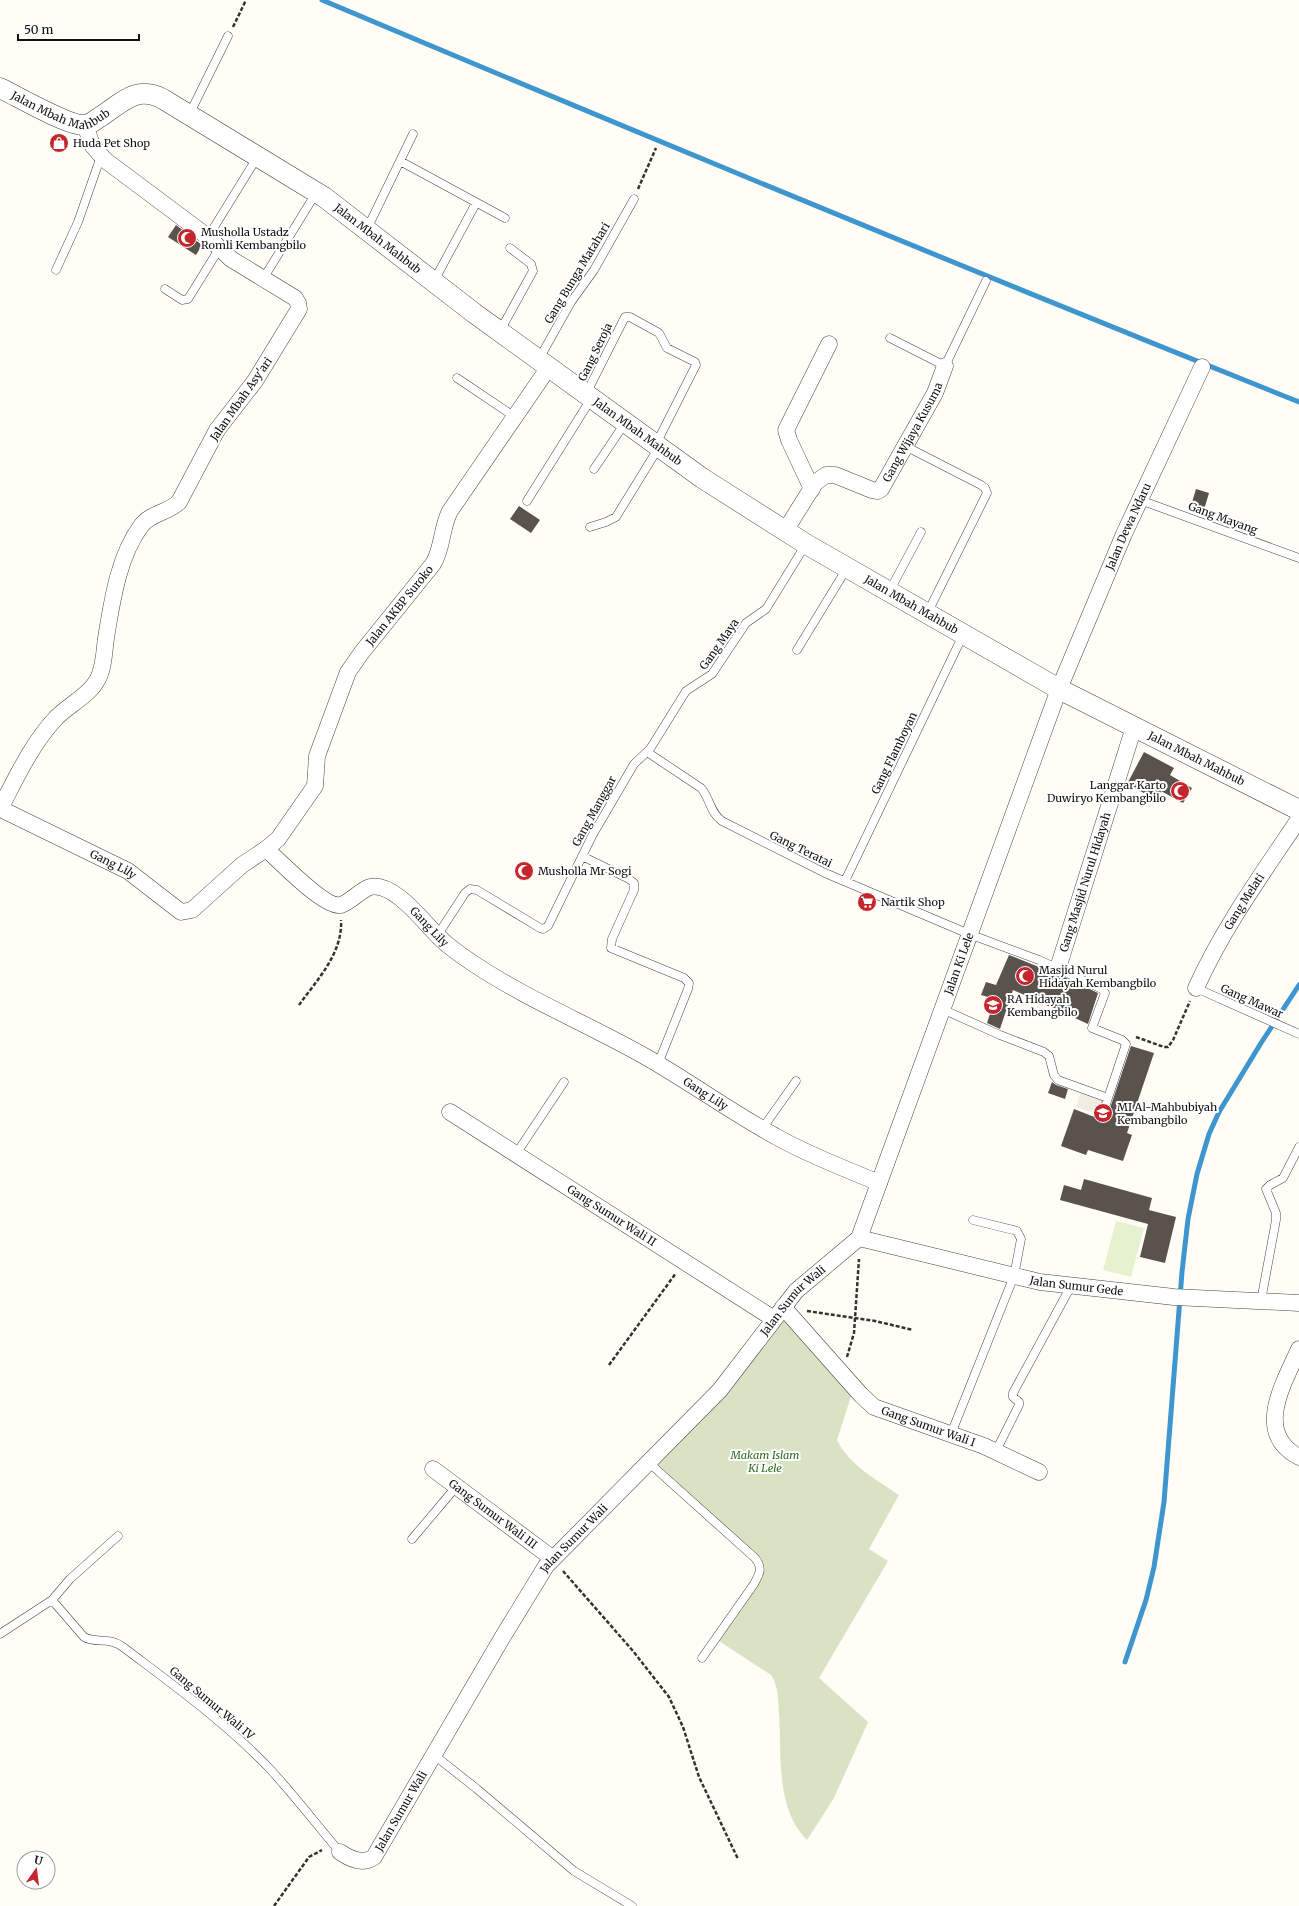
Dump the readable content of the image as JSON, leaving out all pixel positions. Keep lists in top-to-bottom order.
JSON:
{
  "streets": {
    "street": [
      "Jalan Mbah Mahbub",
      "Jalan Mbah Asy'ari",
      "Gang Wijaya Kusuma",
      "Jalan Dewa Ndaru",
      "Jalan AKBP Suroko",
      "Gang Lily",
      "Gang Masjid Nurul Hidayah",
      "Gang Melati",
      "Jalan Ki Lele",
      "Gang Sumur Wali II",
      "Jalan Sumur Gede",
      "Jalan Sumur Wali",
      "Gang Sumur Wali I",
      "Gang Sumur Wali III"
    ],
    "lane": [
      "Gang Bunga Matahari",
      "Gang Seroja",
      "Gang Mayang",
      "Gang Maya",
      "Gang Flamboyan",
      "Gang Manggar",
      "Gang Teratai",
      "Gang Mawar",
      "Gang Sumur Wali IV"
    ]
  },
  "crossings": [
    ["Jalan Mbah Mahbub", "Gang Bunga Matahari"],
    ["Jalan Mbah Mahbub", "Gang Seroja"],
    ["Jalan Mbah Mahbub", "Jalan Mbah Asy'ari"],
    ["Jalan Mbah Mahbub", "Gang Wijaya Kusuma"],
    ["Jalan Mbah Mahbub", "Jalan Dewa Ndaru"],
    ["Jalan Mbah Mahbub", "Jalan AKBP Suroko"],
    ["Jalan Mbah Mahbub", "Gang Maya"],
    ["Jalan Mbah Mahbub", "Gang Flamboyan"],
    ["Jalan Mbah Mahbub", "Gang Masjid Nurul Hidayah"],
    ["Jalan Mbah Mahbub", "Jalan Ki Lele"],
    ["Gang Bunga Matahari", "Jalan AKBP Suroko"],
    ["Jalan Mbah Asy'ari", "Gang Lily"],
    ["Gang Mayang", "Jalan Dewa Ndaru"],
    ["Jalan Dewa Ndaru", "Jalan Ki Lele"],
    ["Jalan AKBP Suroko", "Gang Lily"],
    ["Gang Maya", "Gang Manggar"],
    ["Gang Maya", "Gang Teratai"],
    ["Gang Flamboyan", "Gang Teratai"],
    ["Gang Manggar", "Gang Teratai"],
    ["Gang Manggar", "Gang Lily"],
    ["Gang Teratai", "Gang Masjid Nurul Hidayah"],
    ["Gang Teratai", "Jalan Ki Lele"],
    ["Gang Lily", "Jalan Ki Lele"],
    ["Gang Melati", "Gang Mawar"],
    ["Jalan Ki Lele", "Jalan Sumur Gede"],
    ["Jalan Ki Lele", "Jalan Sumur Wali"],
    ["Gang Sumur Wali II", "Jalan Sumur Wali"],
    ["Gang Sumur Wali II", "Gang Sumur Wali I"],
    ["Jalan Sumur Gede", "Jalan Sumur Wali"],
    ["Jalan Sumur Wali", "Gang Sumur Wali I"],
    ["Jalan Sumur Wali", "Gang Sumur Wali III"],
    ["Jalan Sumur Wali", "Gang Sumur Wali IV"]
  ],
  "parks": ["Makam Islam Ki Lele"],
  "places": {
    "shop": ["Huda Pet Shop"],
    "mosque": [
      "Musholla Ustadz Romli Kembangbilo",
      "Langgar Karto Duwiryo Kembangbilo",
      "Musholla Mr Sogi",
      "Masjid Nurul Hidayah Kembangbilo"
    ],
    "supermarket": ["Nartik Shop"],
    "school or university": ["RA Hidayah Kembangbilo", "MI Al-Mahbubiyah Kembangbilo"]
  },
  "scale_bar": "50 m",
  "north": "top"
}
